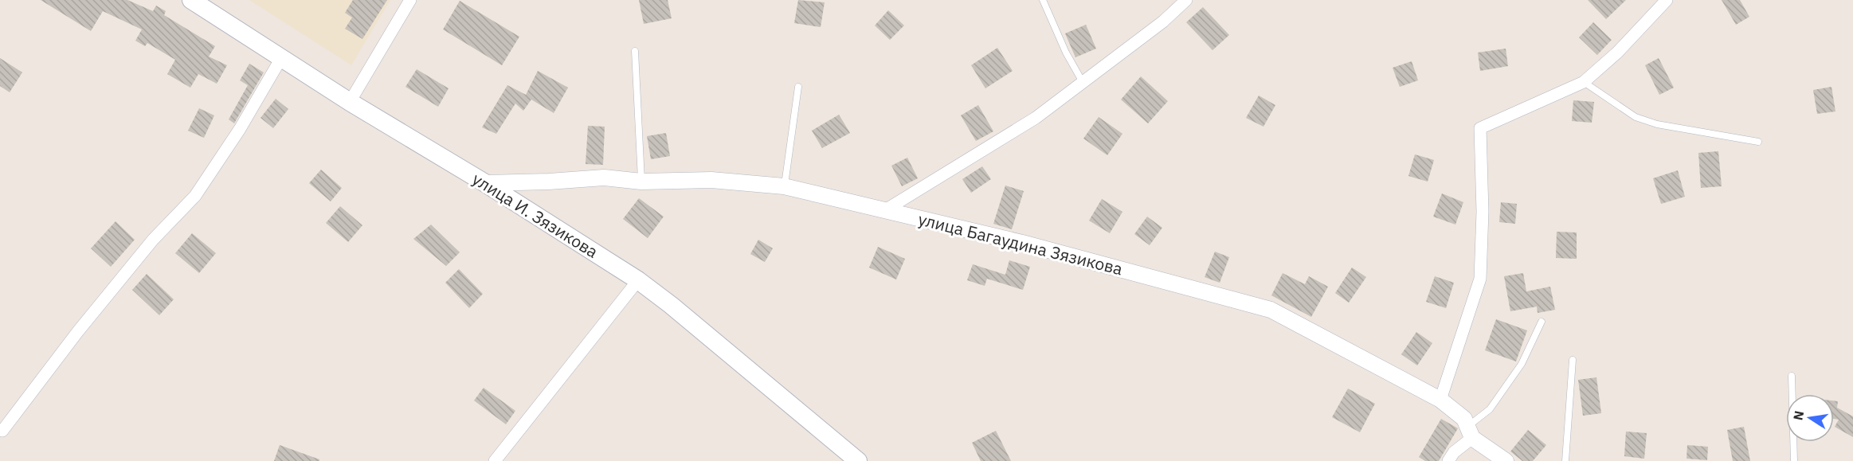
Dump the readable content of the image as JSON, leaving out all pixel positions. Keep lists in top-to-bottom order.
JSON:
{
  "streets": {
    "main road": ["улица И. Зязикова"],
    "street": ["улица Багаудина Зязикова"]
  },
  "crossings": [
    ["улица И. Зязикова", "улица Багаудина Зязикова"]
  ],
  "north": "left"
}
